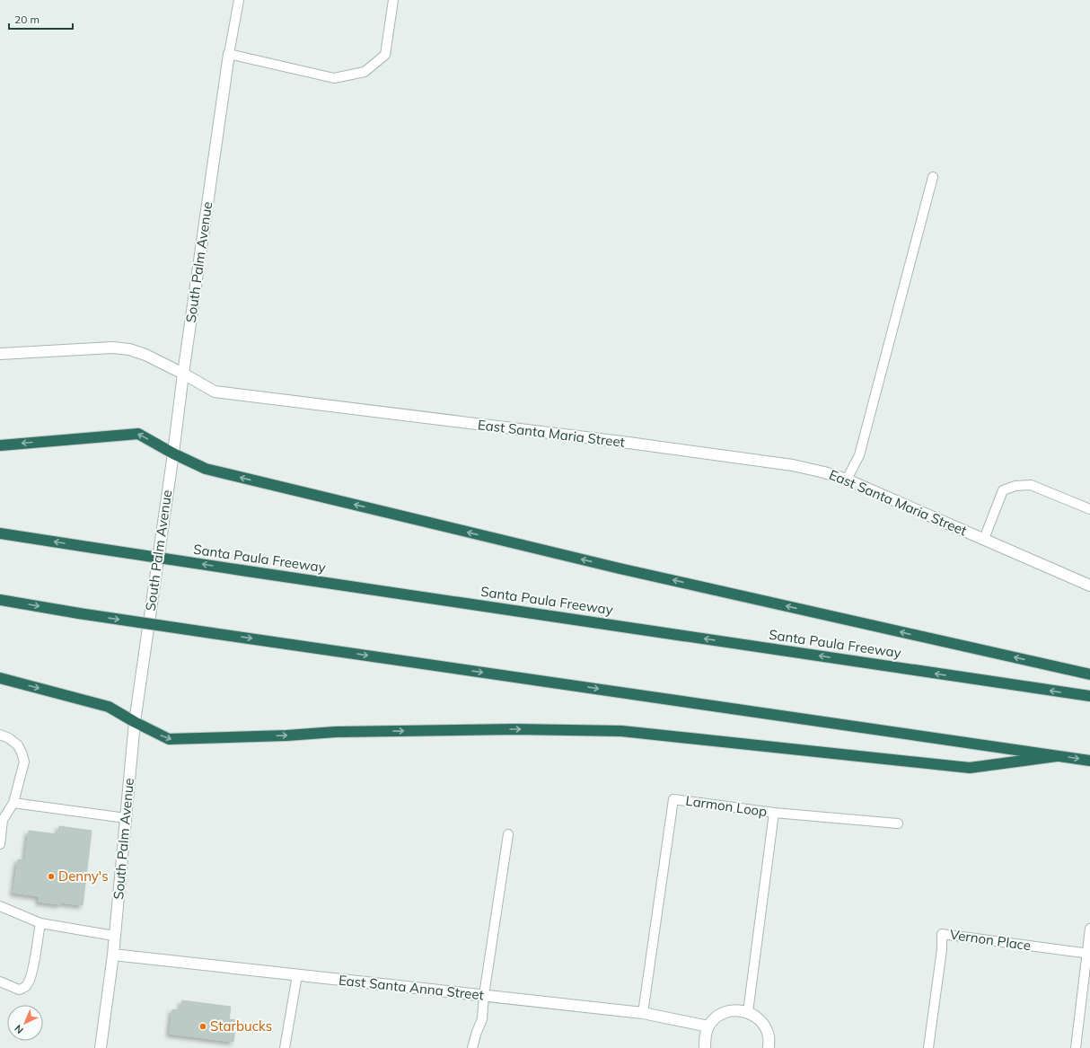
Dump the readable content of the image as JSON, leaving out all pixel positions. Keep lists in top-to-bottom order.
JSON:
{
  "streets": {
    "highway": ["Santa Paula Freeway"],
    "street": ["South Palm Avenue", "East Santa Maria Street", "East Santa Anna Street"],
    "lane": ["Larmon Loop", "Vernon Place"]
  },
  "crossings": [
    ["South Palm Avenue", "East Santa Maria Street"],
    ["South Palm Avenue", "East Santa Anna Street"],
    ["Larmon Loop", "East Santa Anna Street"]
  ],
  "places": ["Denny's", "Starbucks"],
  "scale_bar": "20 m",
  "north": "bottom left"
}
